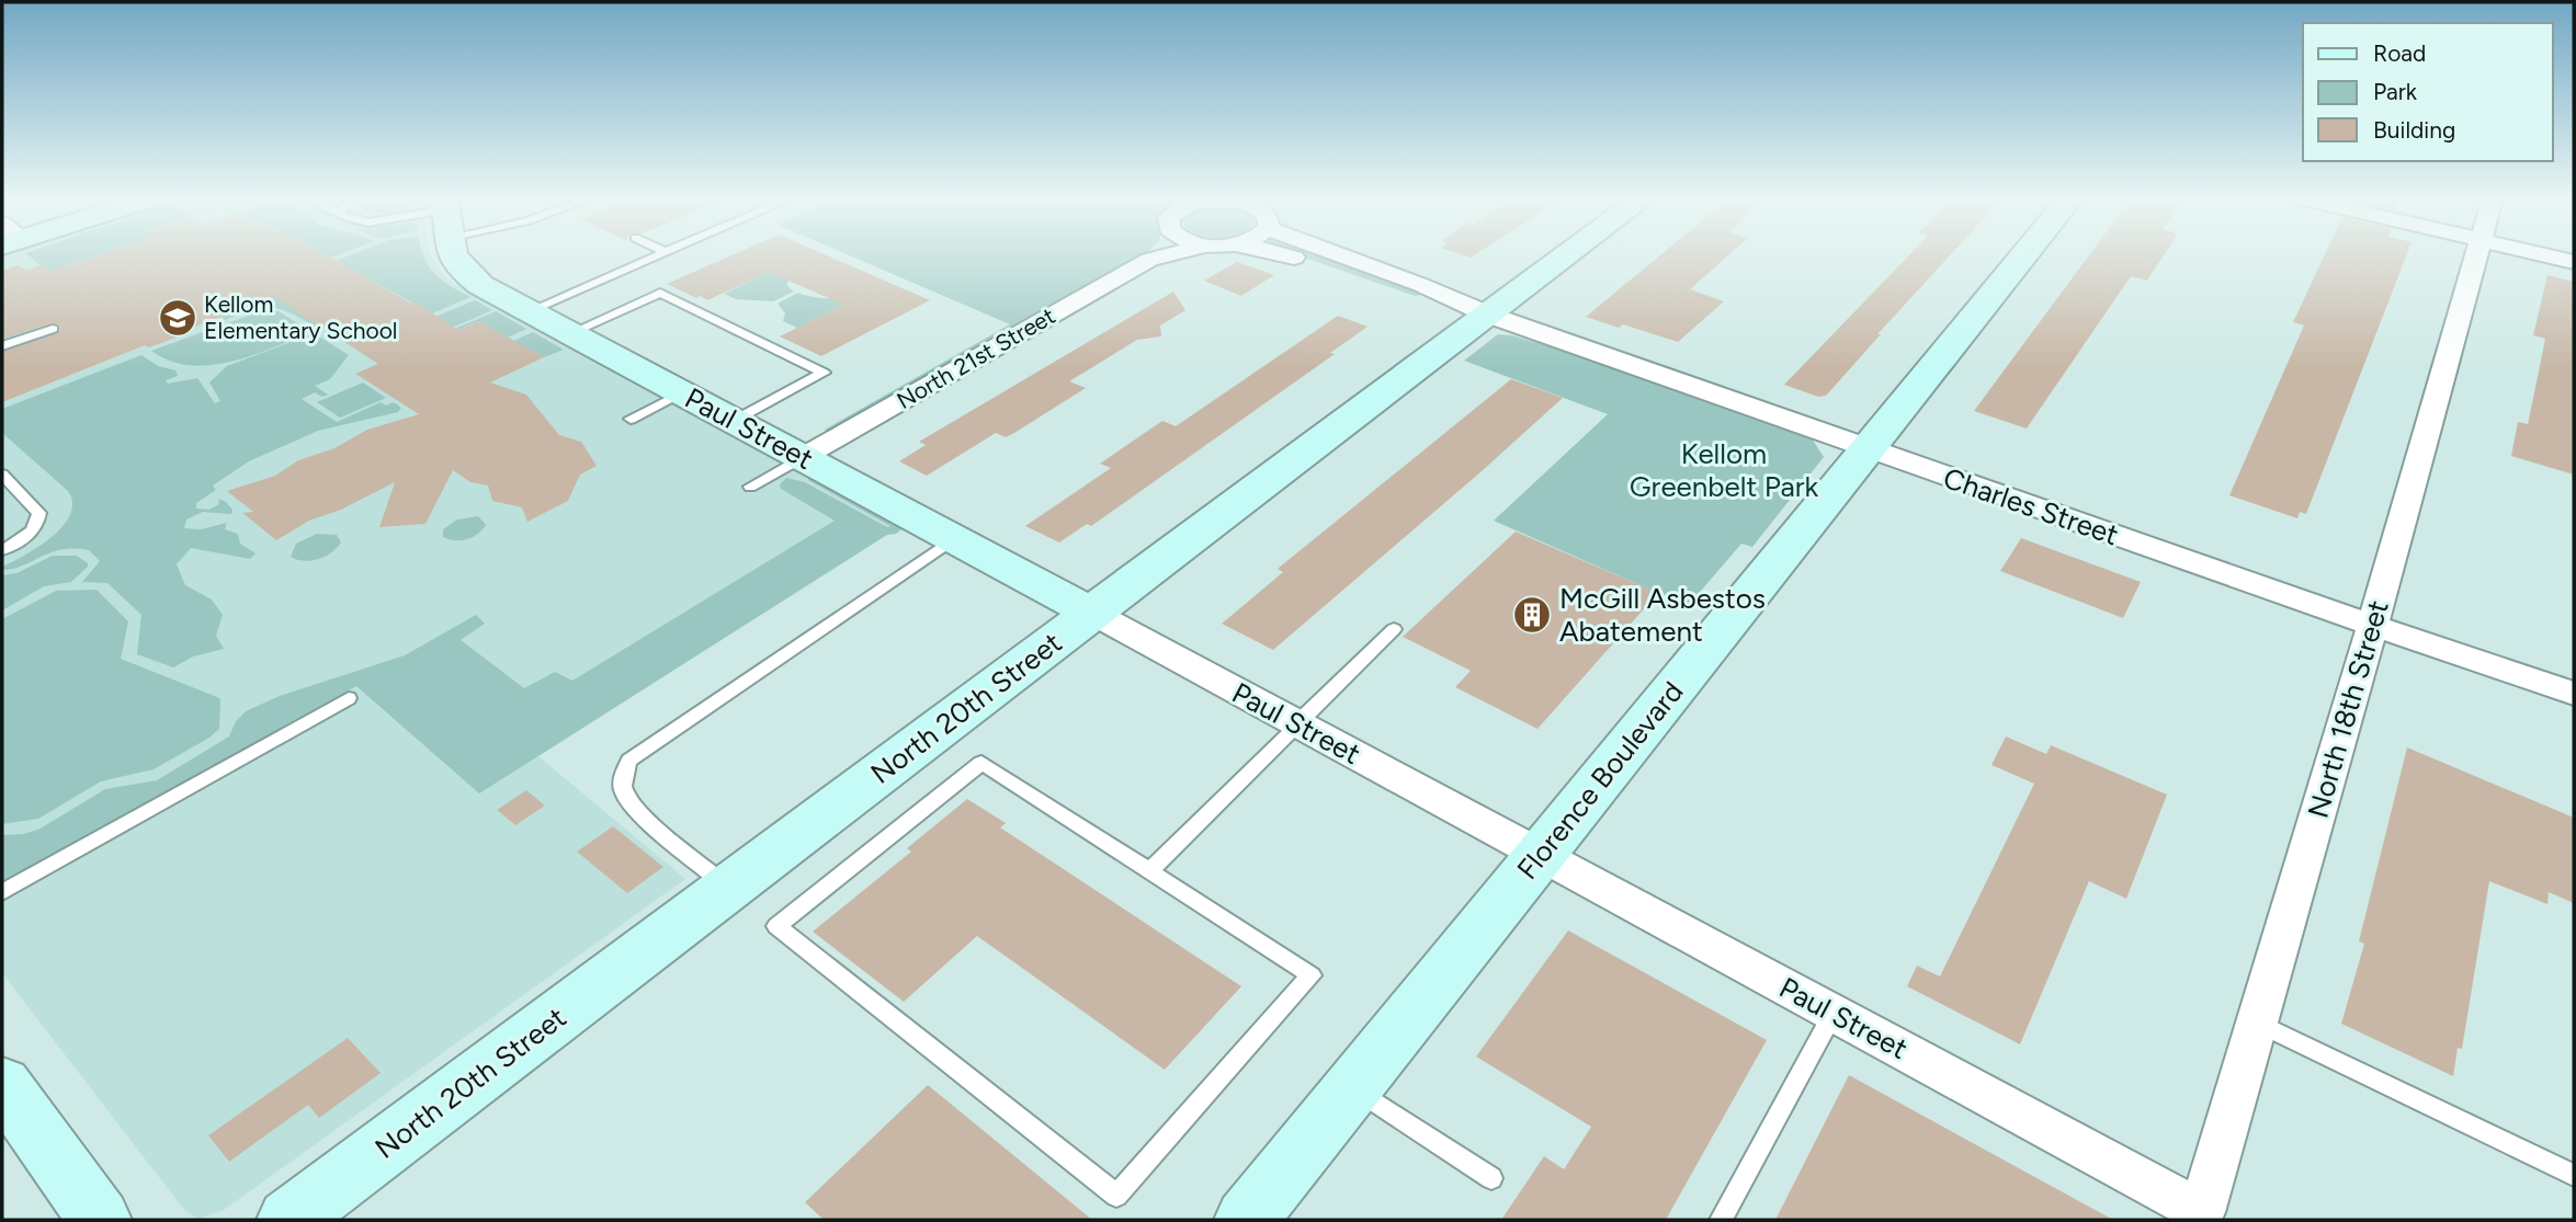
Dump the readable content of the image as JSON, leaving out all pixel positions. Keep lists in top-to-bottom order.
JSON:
{
  "streets": {
    "street": [
      "North 21st Street",
      "Paul Street",
      "Charles Street",
      "North 20th Street",
      "North 18th Street",
      "Florence Boulevard"
    ]
  },
  "crossings": [
    ["North 21st Street", "Paul Street"],
    ["Paul Street", "North 20th Street"],
    ["Paul Street", "North 18th Street"],
    ["Paul Street", "Florence Boulevard"],
    ["Charles Street", "North 20th Street"],
    ["Charles Street", "North 18th Street"],
    ["Charles Street", "Florence Boulevard"]
  ],
  "parks": ["Kellom Greenbelt Park"],
  "places": {
    "school or university": ["Kellom Elementary School"],
    "building": ["McGill Asbestos Abatement"]
  },
  "legend": ["Road", "Park", "Building"]
}
